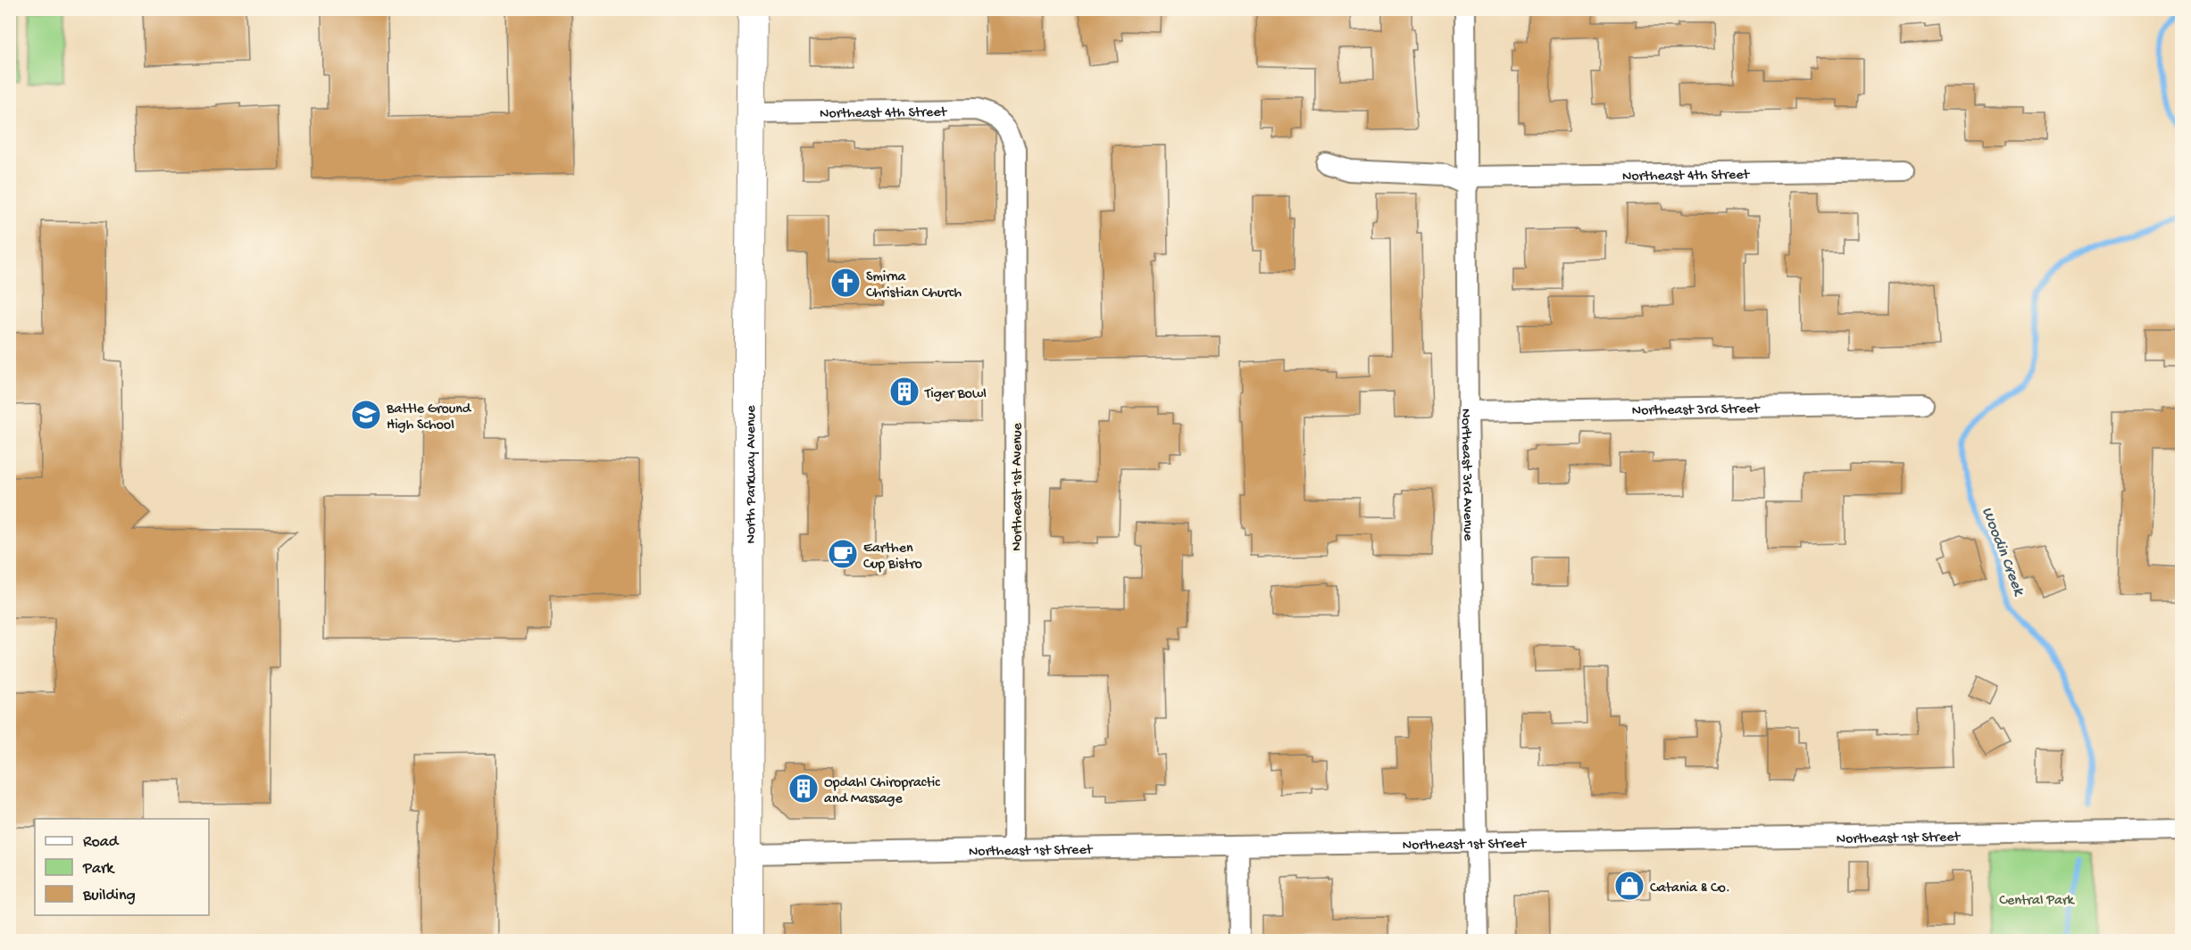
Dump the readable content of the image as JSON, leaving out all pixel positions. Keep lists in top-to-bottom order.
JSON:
{
  "streets": {
    "street": [
      "Northeast 4th Street",
      "Northeast 3rd Street",
      "North Parkway Avenue",
      "Northeast 3rd Avenue",
      "Northeast 1st Avenue",
      "Northeast 1st Street"
    ]
  },
  "crossings": [
    ["Northeast 4th Street", "North Parkway Avenue"],
    ["Northeast 4th Street", "Northeast 3rd Avenue"],
    ["Northeast 4th Street", "Northeast 1st Avenue"],
    ["Northeast 3rd Street", "Northeast 3rd Avenue"],
    ["North Parkway Avenue", "Northeast 1st Street"],
    ["Northeast 3rd Avenue", "Northeast 1st Street"],
    ["Northeast 1st Avenue", "Northeast 1st Street"]
  ],
  "water": ["Woodin Creek"],
  "parks": ["Central Park"],
  "places": {
    "church": ["Smirna Christian Church"],
    "building": ["Tiger Bowl", "Opdahl Chiropractic and Massage"],
    "school or university": ["Battle Ground High School"],
    "cafe": ["Earthen Cup Bistro"],
    "shop": ["Catania & Co."]
  },
  "legend": ["Road", "Park", "Building"]
}
